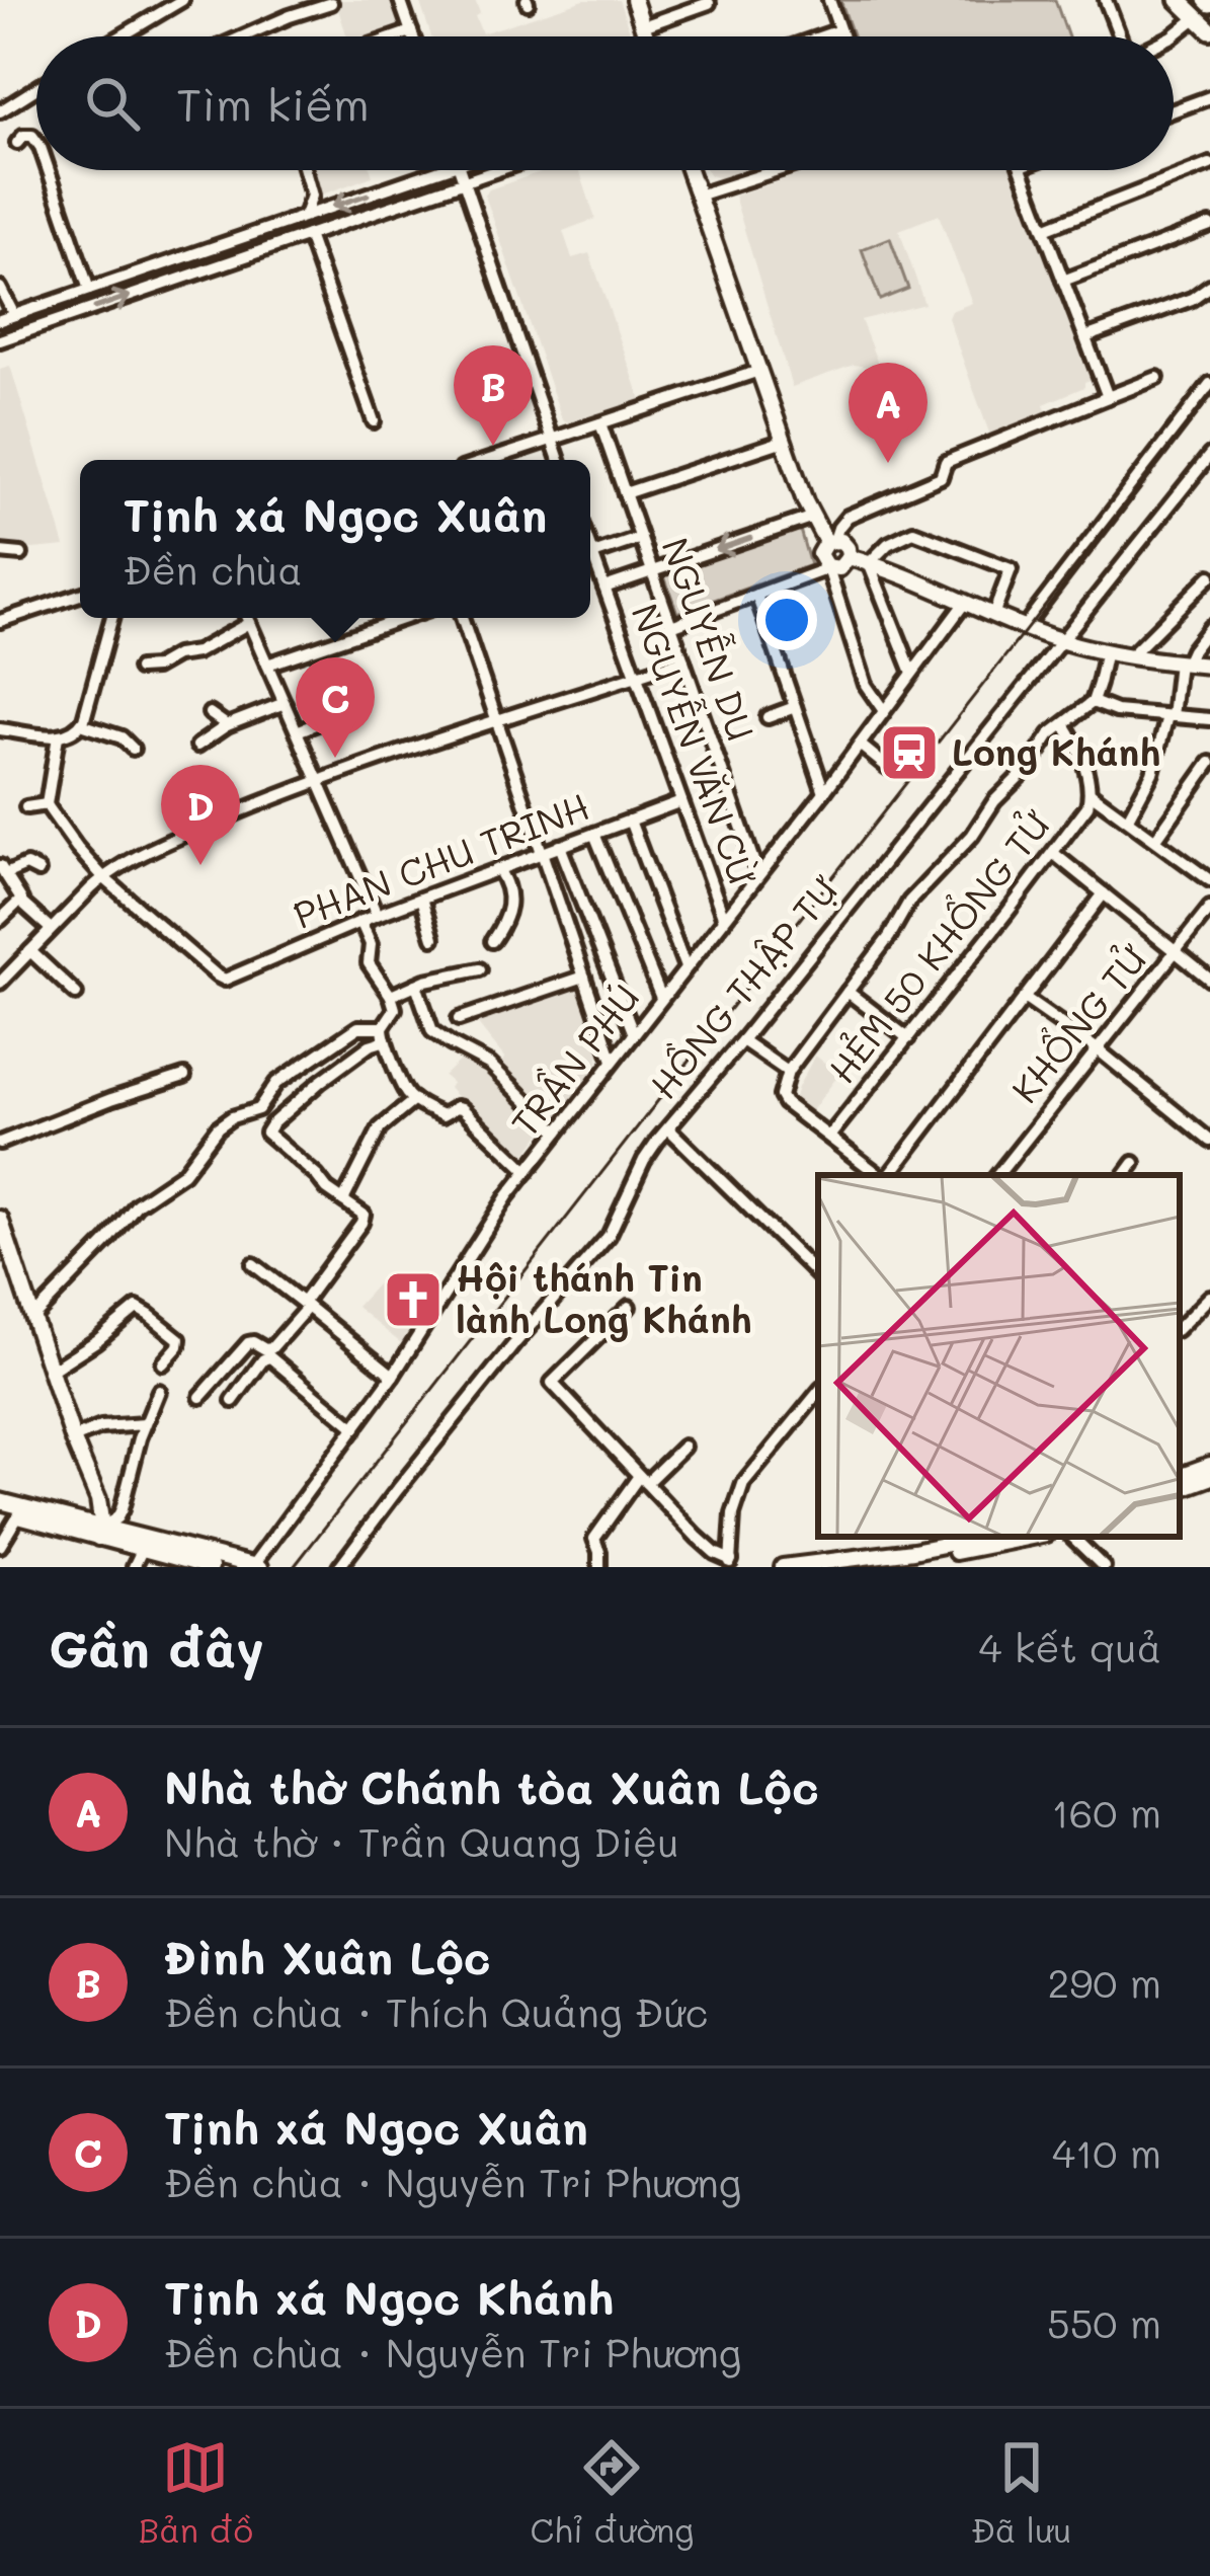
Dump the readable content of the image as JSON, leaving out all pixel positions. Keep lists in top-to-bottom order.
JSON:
{
  "streets": {
    "street": [
      "NGUYỄN DU",
      "NGUYỄN VĂN CỪ",
      "PHAN CHU TRINH",
      "HẺM 50 KHỔNG TỬ",
      "HỒNG THẬP TỰ",
      "KHỔNG TỬ",
      "TRẦN PHÚ"
    ]
  },
  "crossings": [
    ["NGUYỄN DU", "TRẦN PHÚ"],
    ["NGUYỄN VĂN CỪ", "PHAN CHU TRINH"],
    ["NGUYỄN VĂN CỪ", "TRẦN PHÚ"]
  ],
  "places": {
    "station": ["Long Khánh"],
    "church": ["Hội thánh Tin lành Long Khánh"]
  },
  "page": {
    "search": "Tìm kiếm",
    "pins": [
      "B",
      "A",
      "C",
      "D"
    ],
    "popup": ["Tịnh xá Ngọc Xuân", "Đền chùa"],
    "heading": ["Gần đây", "4 kết quả"],
    "list": [
      {
        "mark": "A",
        "name": "Nhà thờ Chánh tòa Xuân Lộc",
        "note": "Nhà thờ · Trần Quang Diệu",
        "value": "160 m"
      },
      {
        "mark": "B",
        "name": "Đình Xuân Lộc",
        "note": "Đền chùa · Thích Quảng Đức",
        "value": "290 m"
      },
      {
        "mark": "C",
        "name": "Tịnh xá Ngọc Xuân",
        "note": "Đền chùa · Nguyễn Tri Phương",
        "value": "410 m"
      },
      {
        "mark": "D",
        "name": "Tịnh xá Ngọc Khánh",
        "note": "Đền chùa · Nguyễn Tri Phương",
        "value": "550 m"
      }
    ],
    "nav": ["Bản đồ", "Chỉ đường", "Đã lưu"]
  }
}
